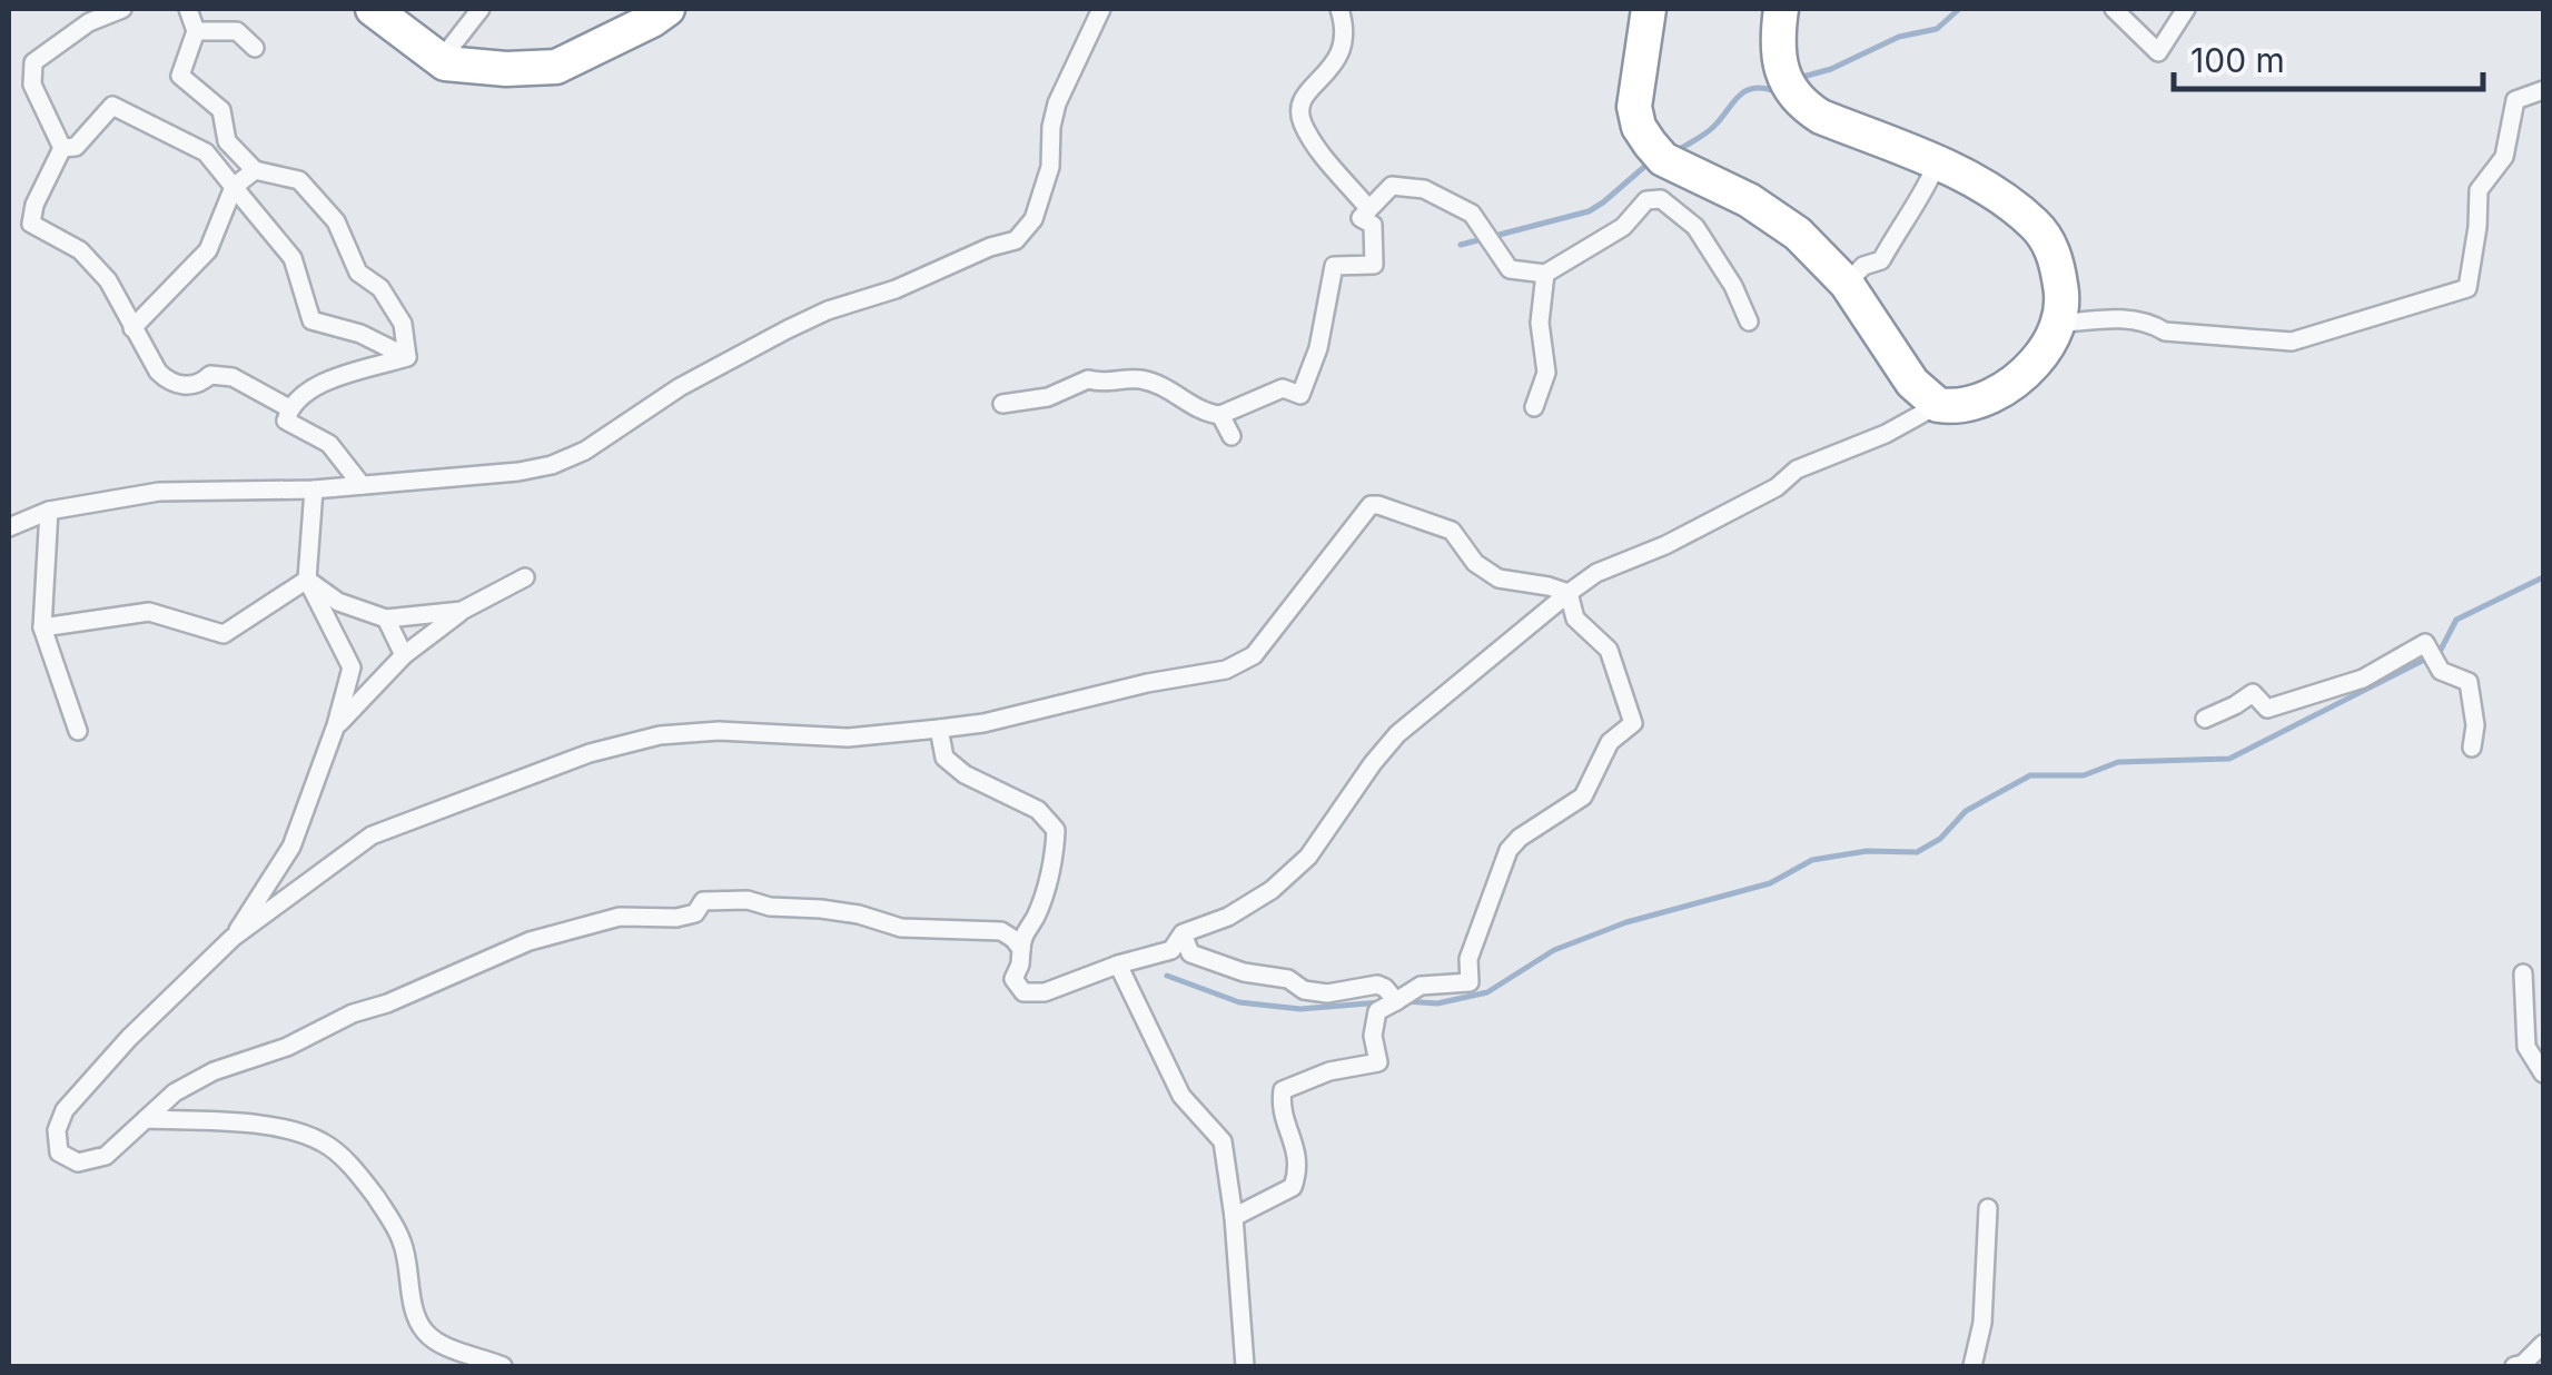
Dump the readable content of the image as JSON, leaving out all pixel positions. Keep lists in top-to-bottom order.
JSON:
{
  "scale_bar": "100 m"
}
